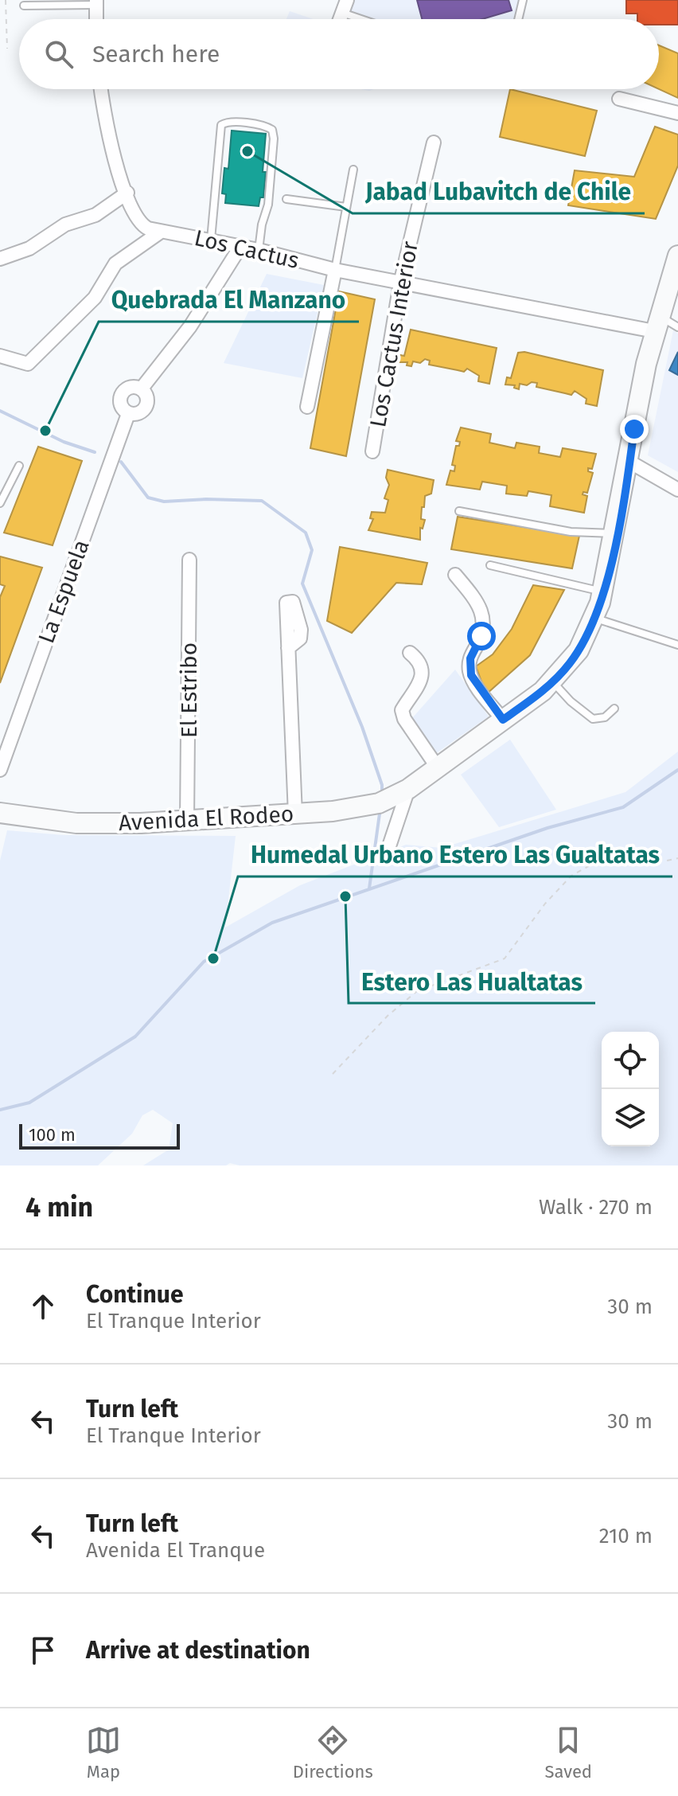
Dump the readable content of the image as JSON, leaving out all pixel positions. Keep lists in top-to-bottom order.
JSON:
{
  "streets": {
    "street": [
      "Los Cactus",
      "Los Cactus Interior",
      "La Espuela",
      "El Estribo",
      "Avenida El Rodeo"
    ]
  },
  "crossings": [
    ["Los Cactus", "Los Cactus Interior"],
    ["Los Cactus", "Avenida El Rodeo"],
    ["El Estribo", "Avenida El Rodeo"]
  ],
  "places": [
    "Jabad Lubavitch de Chile",
    "Quebrada El Manzano",
    "Estero Las Hualtatas",
    "Humedal Urbano Estero Las Gualtatas"
  ],
  "scale_bar": "100 m",
  "page": {
    "search": "Search here",
    "scale": "100 m",
    "heading": ["4 min", "Walk · 270 m"],
    "list": [
      ["Continue", "El Tranque Interior", "30 m"],
      ["Turn left", "El Tranque Interior", "30 m"],
      ["Turn left", "Avenida El Tranque", "210 m"],
      "Arrive at destination"
    ],
    "nav": ["Map", "Directions", "Saved"]
  }
}
